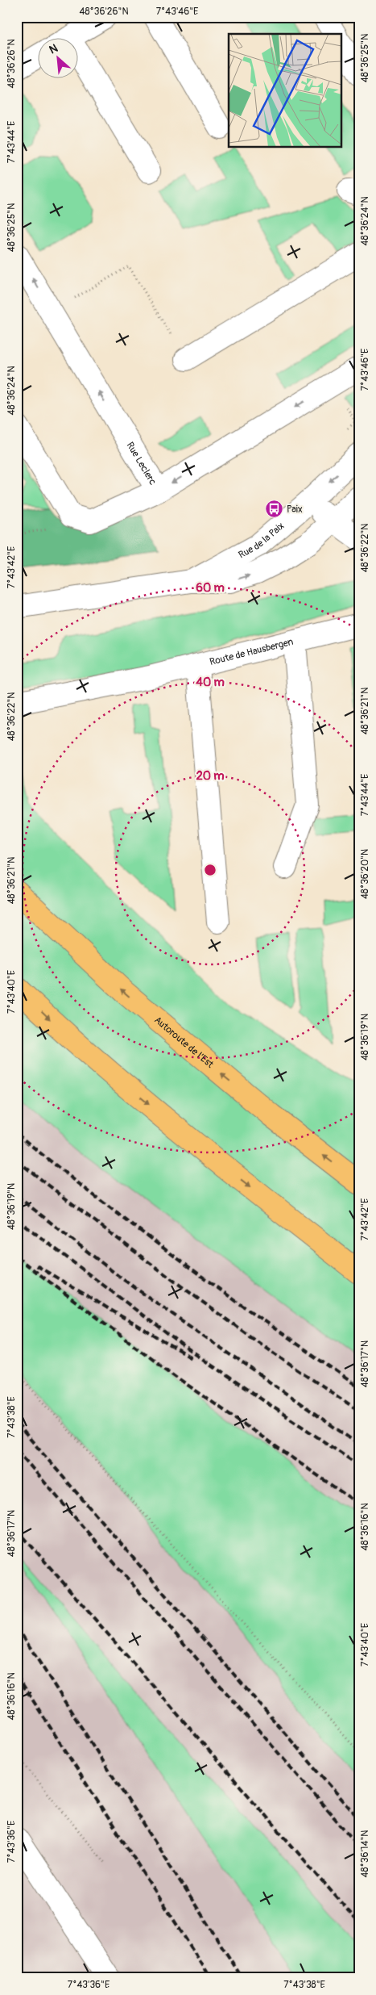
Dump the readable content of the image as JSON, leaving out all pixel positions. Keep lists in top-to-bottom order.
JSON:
{
  "streets": {
    "highway": ["Autoroute de l’Est"],
    "street": ["Rue Leclerc", "Rue de la Paix", "Route de Hausbergen"]
  },
  "places": {
    "bus stop": ["Paix"]
  },
  "north": "top left",
  "coordinates": [
    "48°36'26\"N",
    "7°43'46\"E",
    "48°36'25\"N",
    "7°43'44\"E",
    "48°36'24\"N",
    "48°36'22\"N",
    "7°43'42\"E",
    "48°36'21\"N",
    "48°36'20\"N",
    "7°43'40\"E",
    "48°36'19\"N",
    "48°36'17\"N",
    "7°43'38\"E",
    "48°36'16\"N",
    "7°43'36\"E",
    "48°36'14\"N"
  ],
  "rings": ["60 m", "40 m", "20 m"]
}
